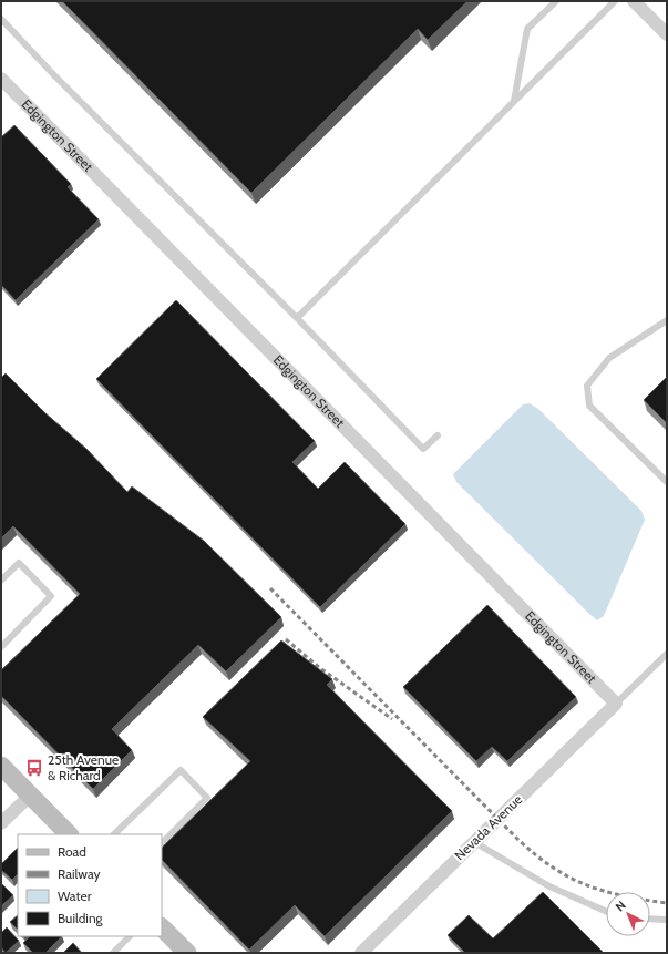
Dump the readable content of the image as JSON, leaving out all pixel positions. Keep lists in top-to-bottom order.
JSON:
{
  "streets": {
    "street": ["Edgington Street", "Nevada Avenue"]
  },
  "crossings": [
    ["Edgington Street", "Nevada Avenue"]
  ],
  "places": {
    "bus stop": ["25th Avenue & Richard"]
  },
  "legend": [
    "Road",
    "Railway",
    "Water",
    "Building"
  ],
  "north": "top left"
}
